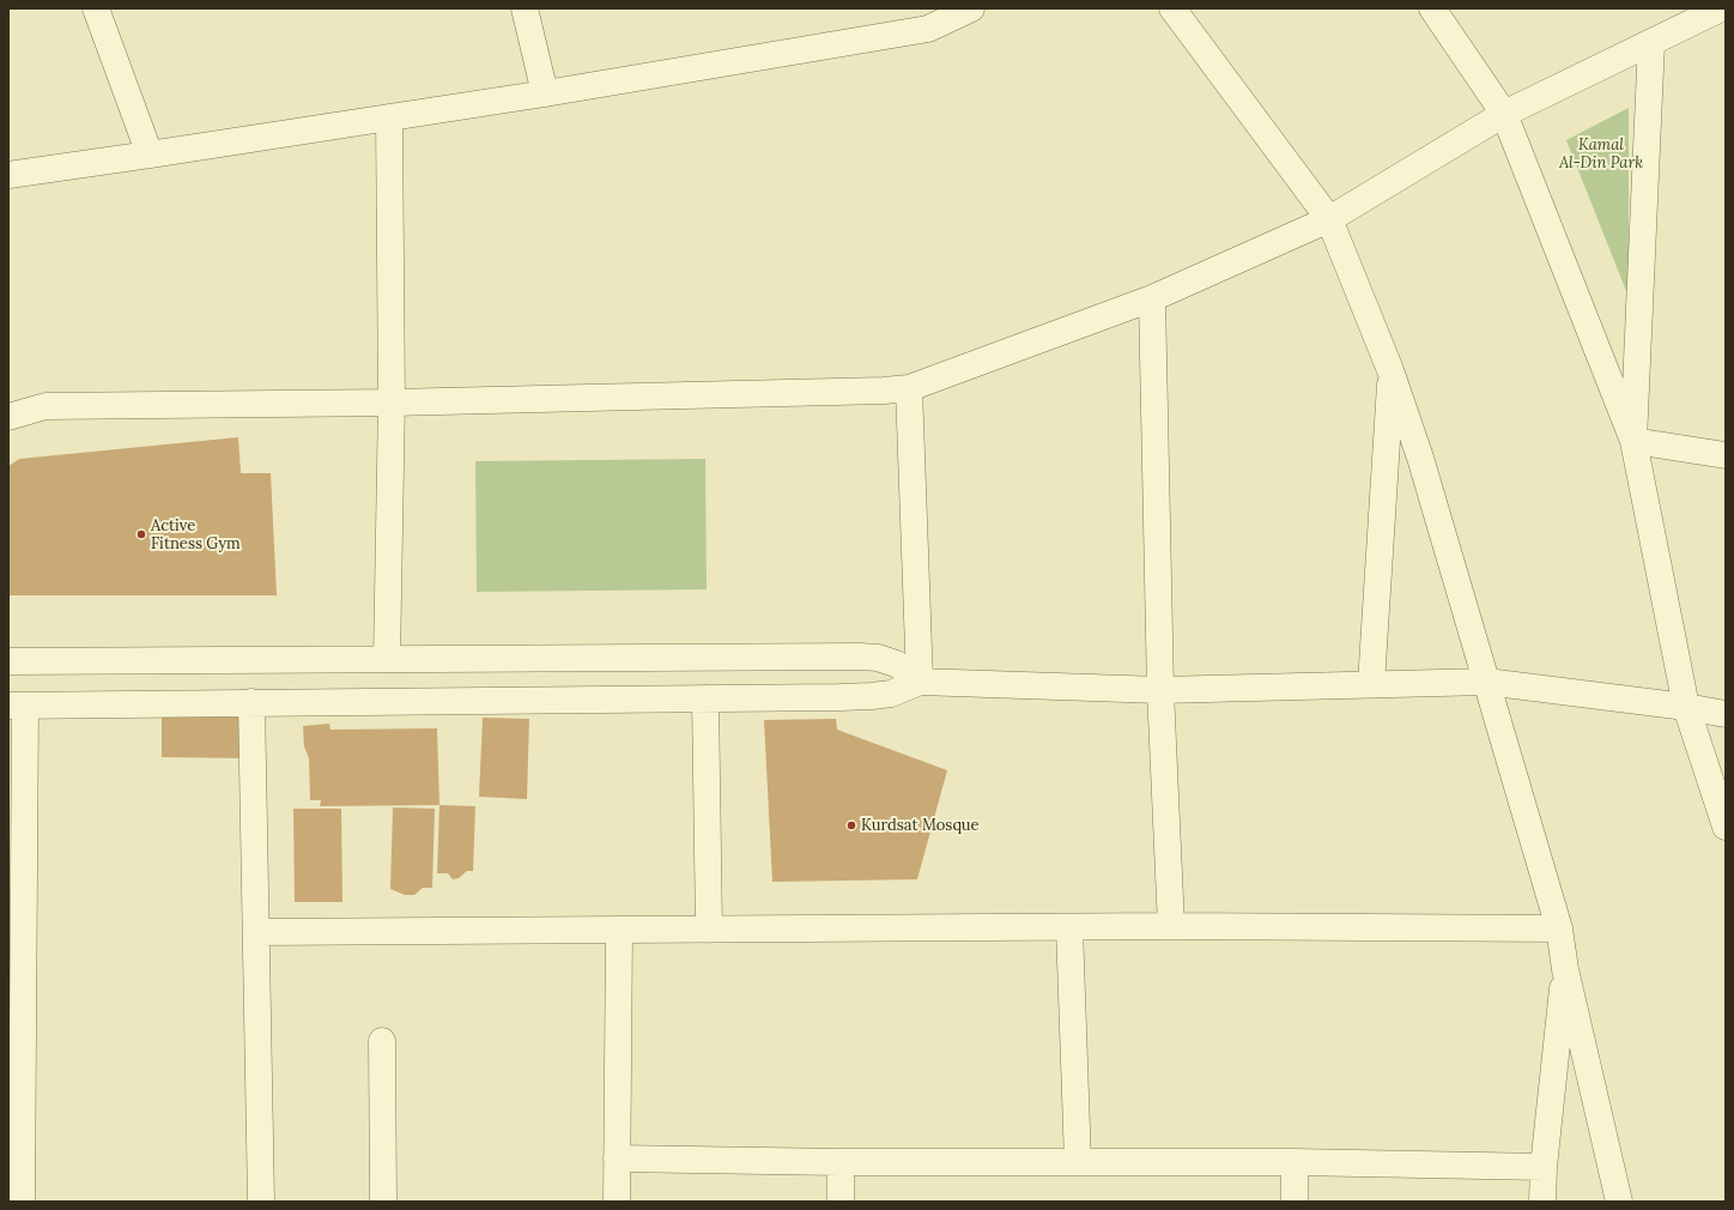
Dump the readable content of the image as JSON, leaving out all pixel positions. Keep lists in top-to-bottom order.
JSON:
{
  "parks": ["Kamal Al-Din Park"],
  "places": ["Active Fitness Gym", "Kurdsat Mosque"]
}
